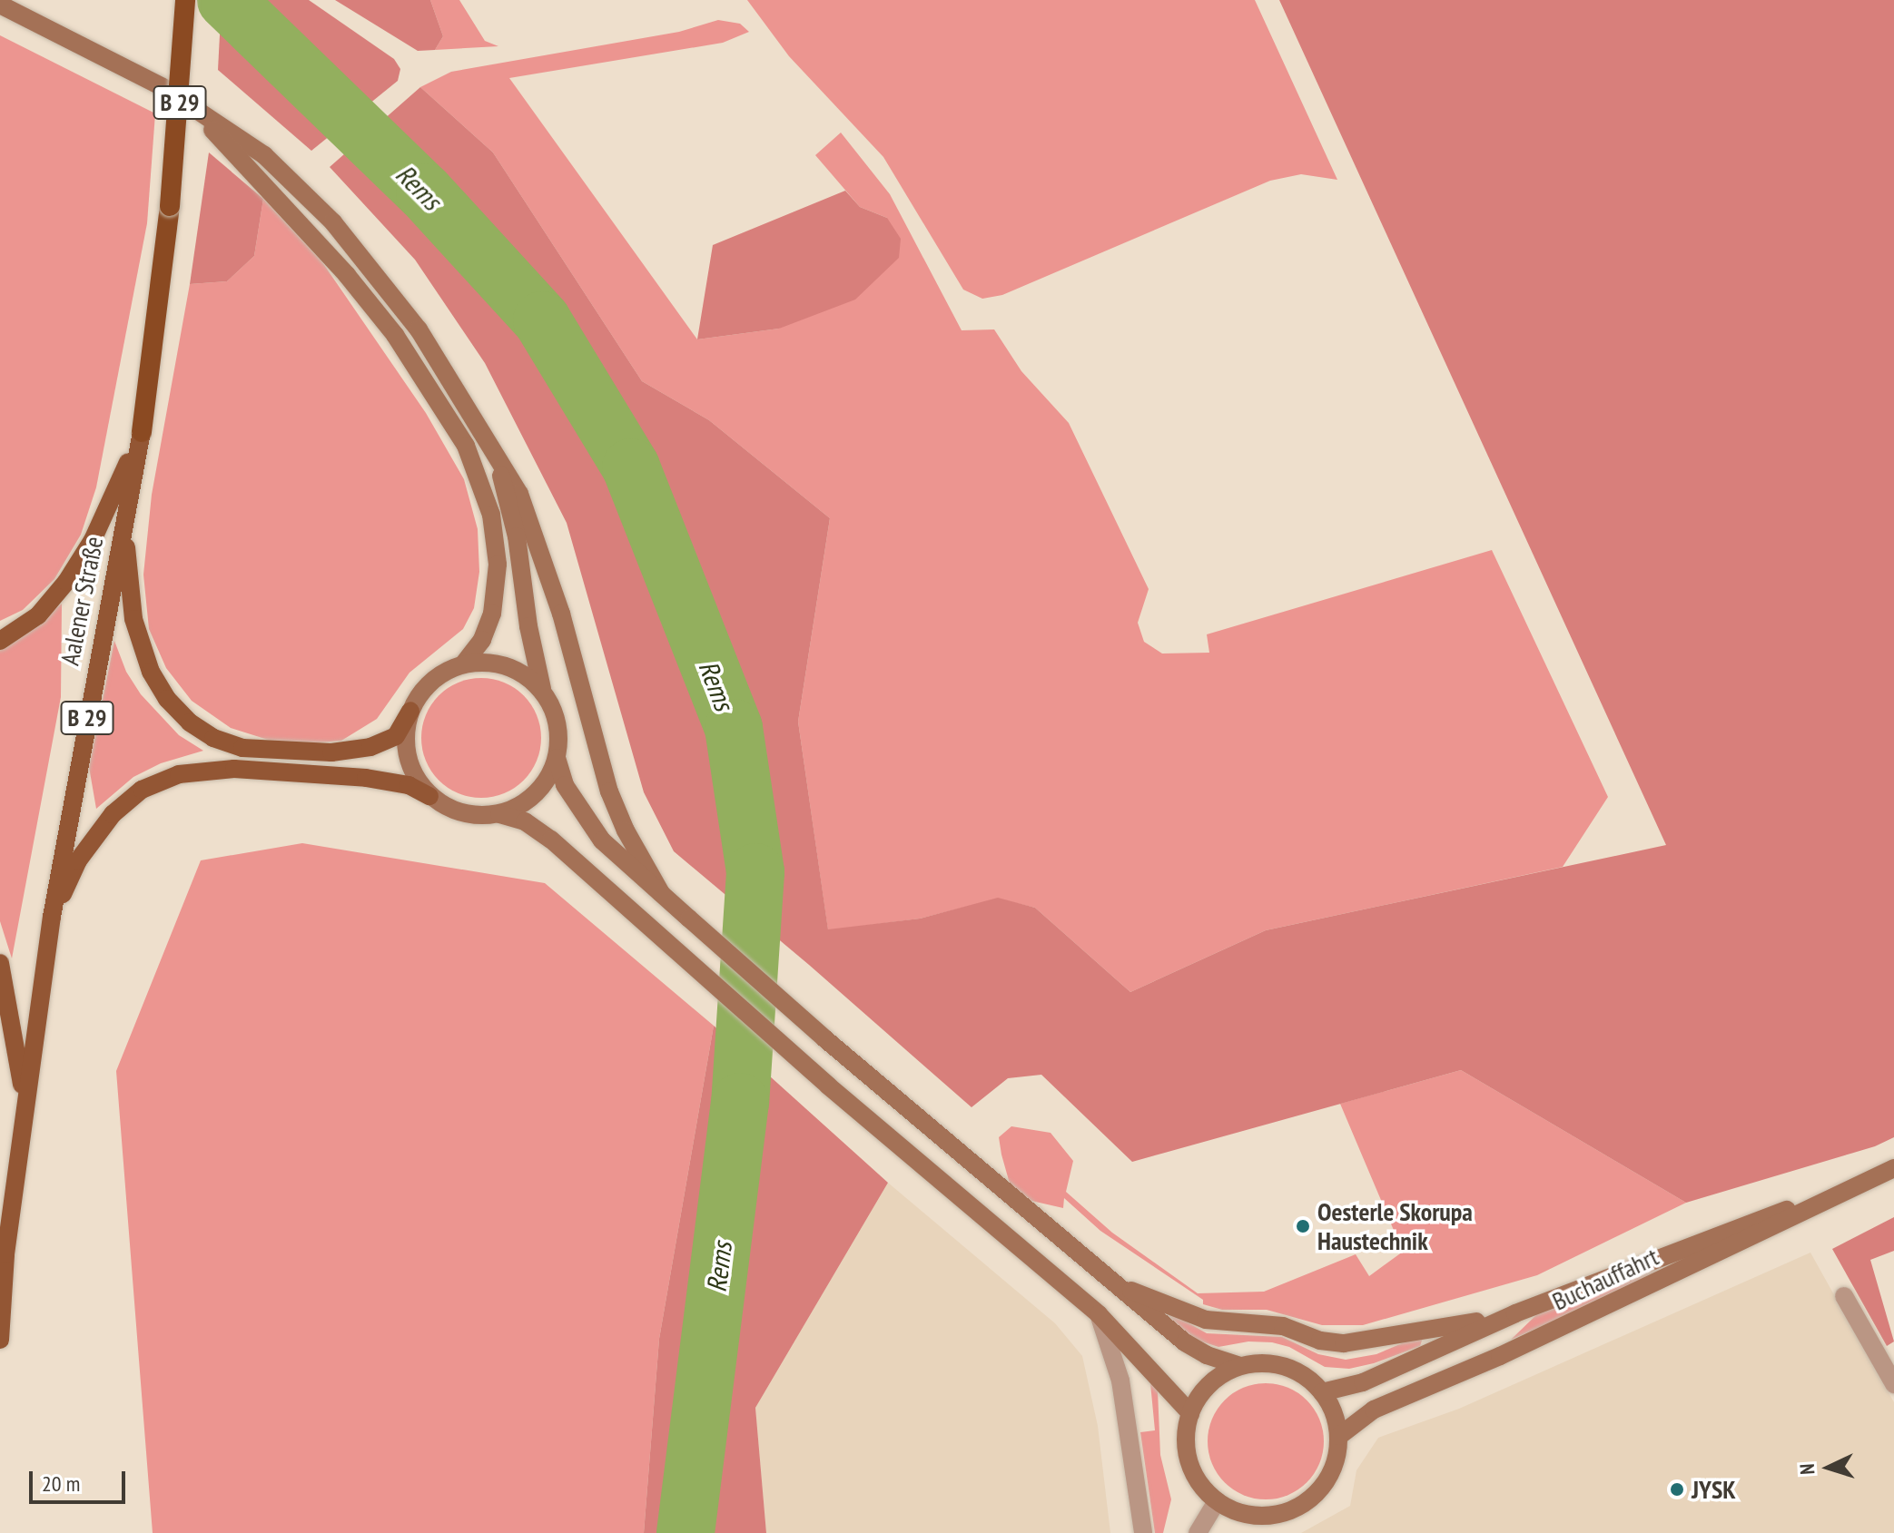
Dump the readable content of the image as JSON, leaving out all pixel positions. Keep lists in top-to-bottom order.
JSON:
{
  "streets": {
    "highway": ["B 29", "Aalener Straße"],
    "main road": ["Buchauffahrt"]
  },
  "water": ["Rems"],
  "places": ["Oesterle Skorupa Haustechnik", "JYSK"],
  "scale_bar": "20 m",
  "north": "left"
}
